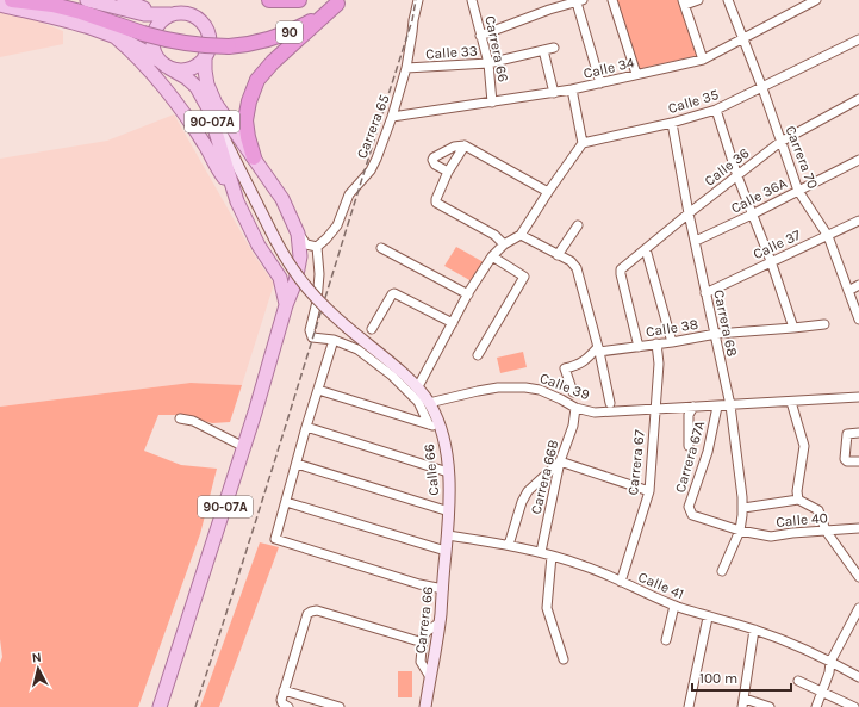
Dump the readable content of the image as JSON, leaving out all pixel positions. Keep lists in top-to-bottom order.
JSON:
{
  "streets": {
    "highway": ["90"],
    "main road": ["90-07A"],
    "street": [
      "Carrera 66",
      "Calle 33",
      "Calle 34",
      "Calle 35",
      "Carrera 65",
      "Carrera 70",
      "Calle 36",
      "Calle 36A",
      "Calle 37",
      "Carrera 68",
      "Calle 38",
      "Calle 39",
      "Carrera 67A",
      "Carrera 67",
      "Calle 66",
      "Carrera 66B",
      "Calle 40",
      "Calle 41"
    ]
  },
  "crossings": [
    ["Carrera 66", "Calle 33"],
    ["Carrera 66", "Calle 34"],
    ["Carrera 66", "Calle 66"],
    ["Carrera 66", "Calle 41"],
    ["Calle 33", "Carrera 65"],
    ["Calle 34", "Carrera 65"],
    ["Calle 34", "Carrera 70"],
    ["Calle 35", "Carrera 70"],
    ["Calle 35", "Carrera 68"],
    ["Carrera 70", "Calle 36"],
    ["Carrera 70", "Calle 36A"],
    ["Carrera 70", "Calle 37"],
    ["Calle 36", "Carrera 68"],
    ["Calle 36", "Calle 38"],
    ["Calle 36A", "Carrera 68"],
    ["Calle 37", "Carrera 68"],
    ["Carrera 68", "Calle 38"],
    ["Carrera 68", "Calle 39"],
    ["Carrera 68", "Calle 40"],
    ["Calle 38", "Carrera 67"],
    ["Calle 39", "Carrera 67A"],
    ["Calle 39", "Carrera 67"],
    ["Calle 39", "Calle 66"],
    ["Calle 39", "Carrera 66B"],
    ["Carrera 67A", "Calle 40"],
    ["Carrera 67", "Calle 41"],
    ["Calle 66", "Calle 41"],
    ["Carrera 66B", "Calle 41"]
  ],
  "scale_bar": "100 m",
  "north": "top"
}
